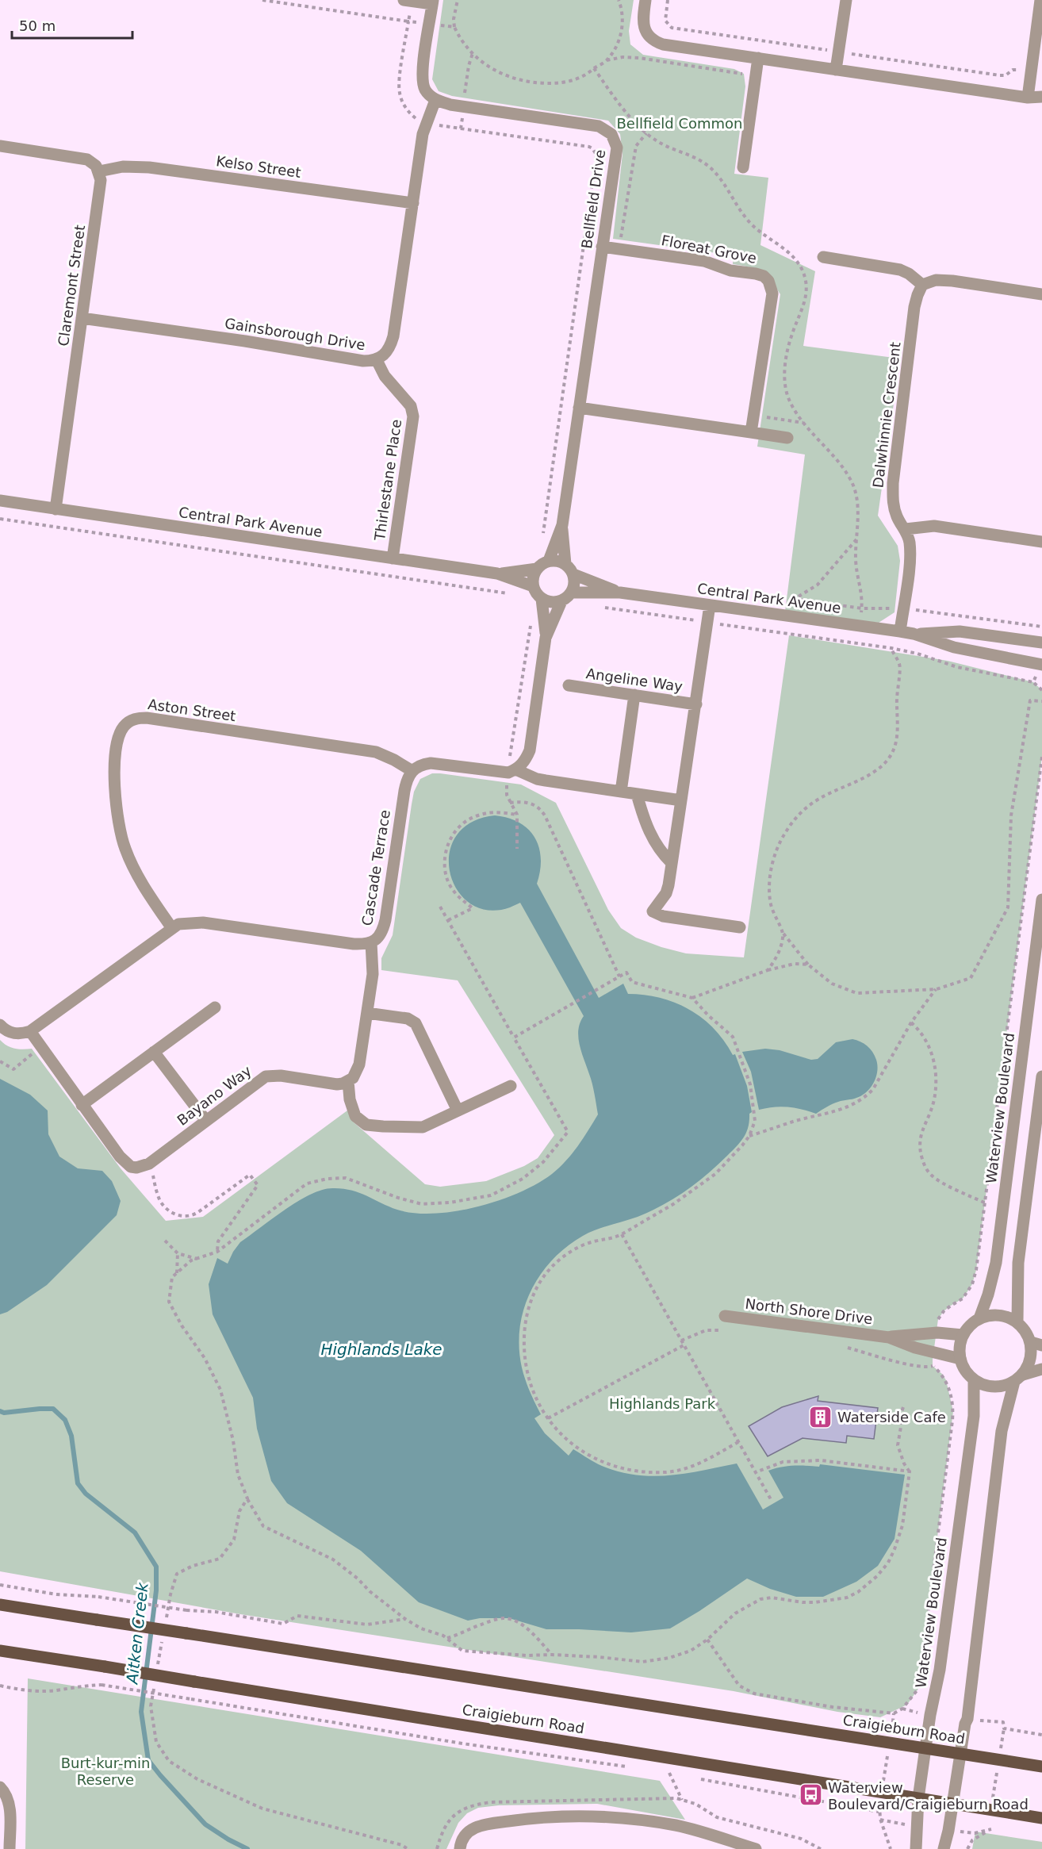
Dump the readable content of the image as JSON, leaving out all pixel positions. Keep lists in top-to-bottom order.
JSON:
{
  "streets": {
    "main road": ["Craigieburn Road"],
    "street": [
      "Kelso Street",
      "Bellfield Drive",
      "Floreat Grove",
      "Claremont Street",
      "Gainsborough Drive",
      "Dalwhinnie Crescent",
      "Thirlestane Place",
      "Central Park Avenue",
      "Angeline Way",
      "Aston Street",
      "Cascade Terrace",
      "Bayano Way",
      "Waterview Boulevard",
      "North Shore Drive"
    ]
  },
  "crossings": [
    ["Kelso Street", "Claremont Street"],
    ["Kelso Street", "Gainsborough Drive"],
    ["Bellfield Drive", "Floreat Grove"],
    ["Bellfield Drive", "Gainsborough Drive"],
    ["Bellfield Drive", "Central Park Avenue"],
    ["Claremont Street", "Gainsborough Drive"],
    ["Claremont Street", "Central Park Avenue"],
    ["Gainsborough Drive", "Thirlestane Place"],
    ["Dalwhinnie Crescent", "Central Park Avenue"],
    ["Thirlestane Place", "Central Park Avenue"],
    ["Central Park Avenue", "Angeline Way"],
    ["Aston Street", "Cascade Terrace"],
    ["Waterview Boulevard", "North Shore Drive"],
    ["Waterview Boulevard", "Craigieburn Road"]
  ],
  "water": ["Highlands Lake", "Aitken Creek"],
  "parks": ["Bellfield Common", "Highlands Park", "Burt-kur-min Reserve"],
  "places": {
    "building": ["Waterside Cafe"],
    "bus stop": ["Waterview Boulevard/Craigieburn Road"]
  },
  "scale_bar": "50 m"
}
